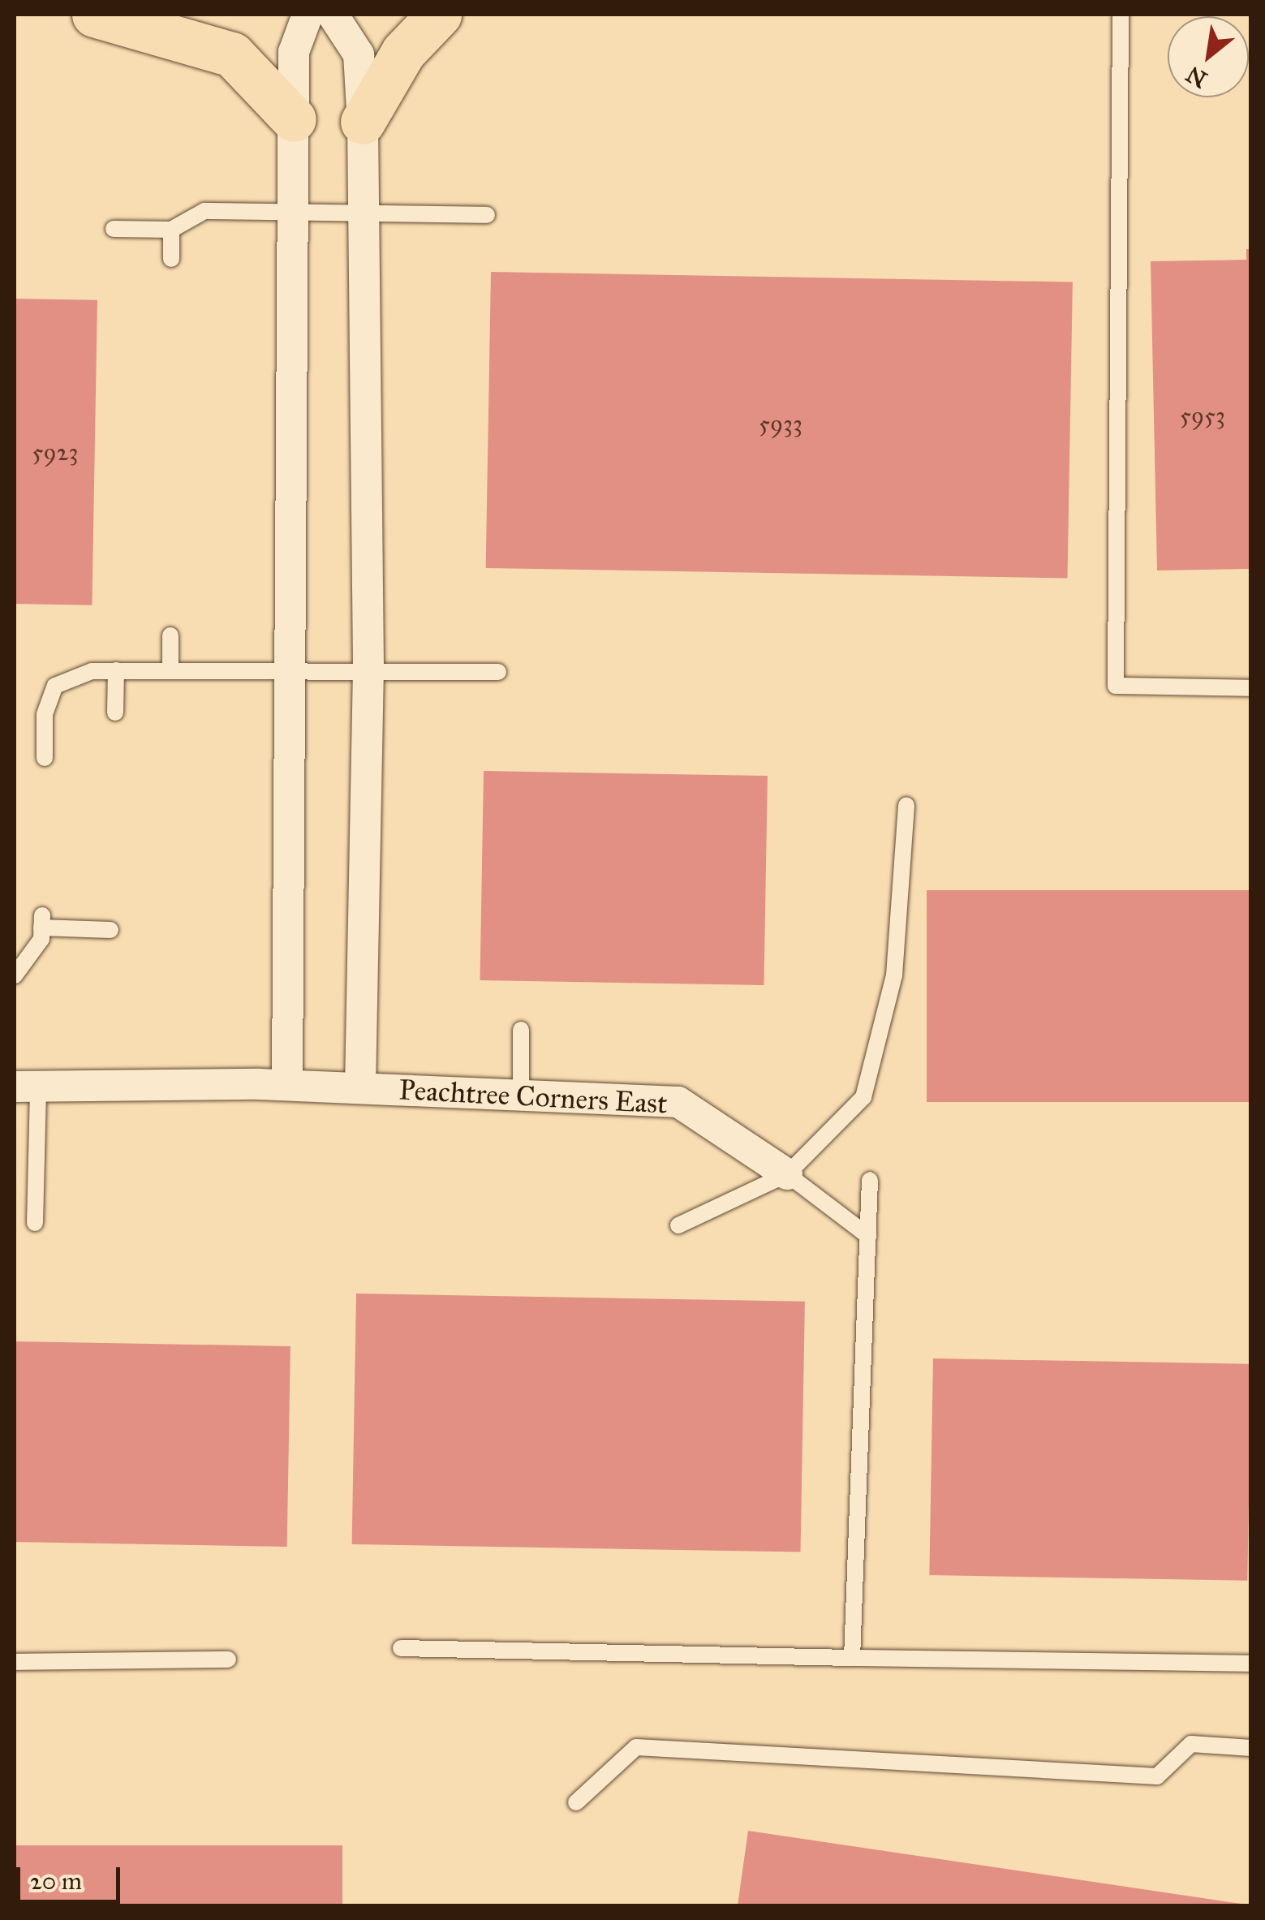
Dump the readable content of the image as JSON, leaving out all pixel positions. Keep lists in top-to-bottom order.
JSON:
{
  "streets": {
    "street": ["Peachtree Corners East"]
  },
  "house_numbers": ["5953", "5933", "5923"],
  "scale_bar": "20 m",
  "north": "bottom left"
}
